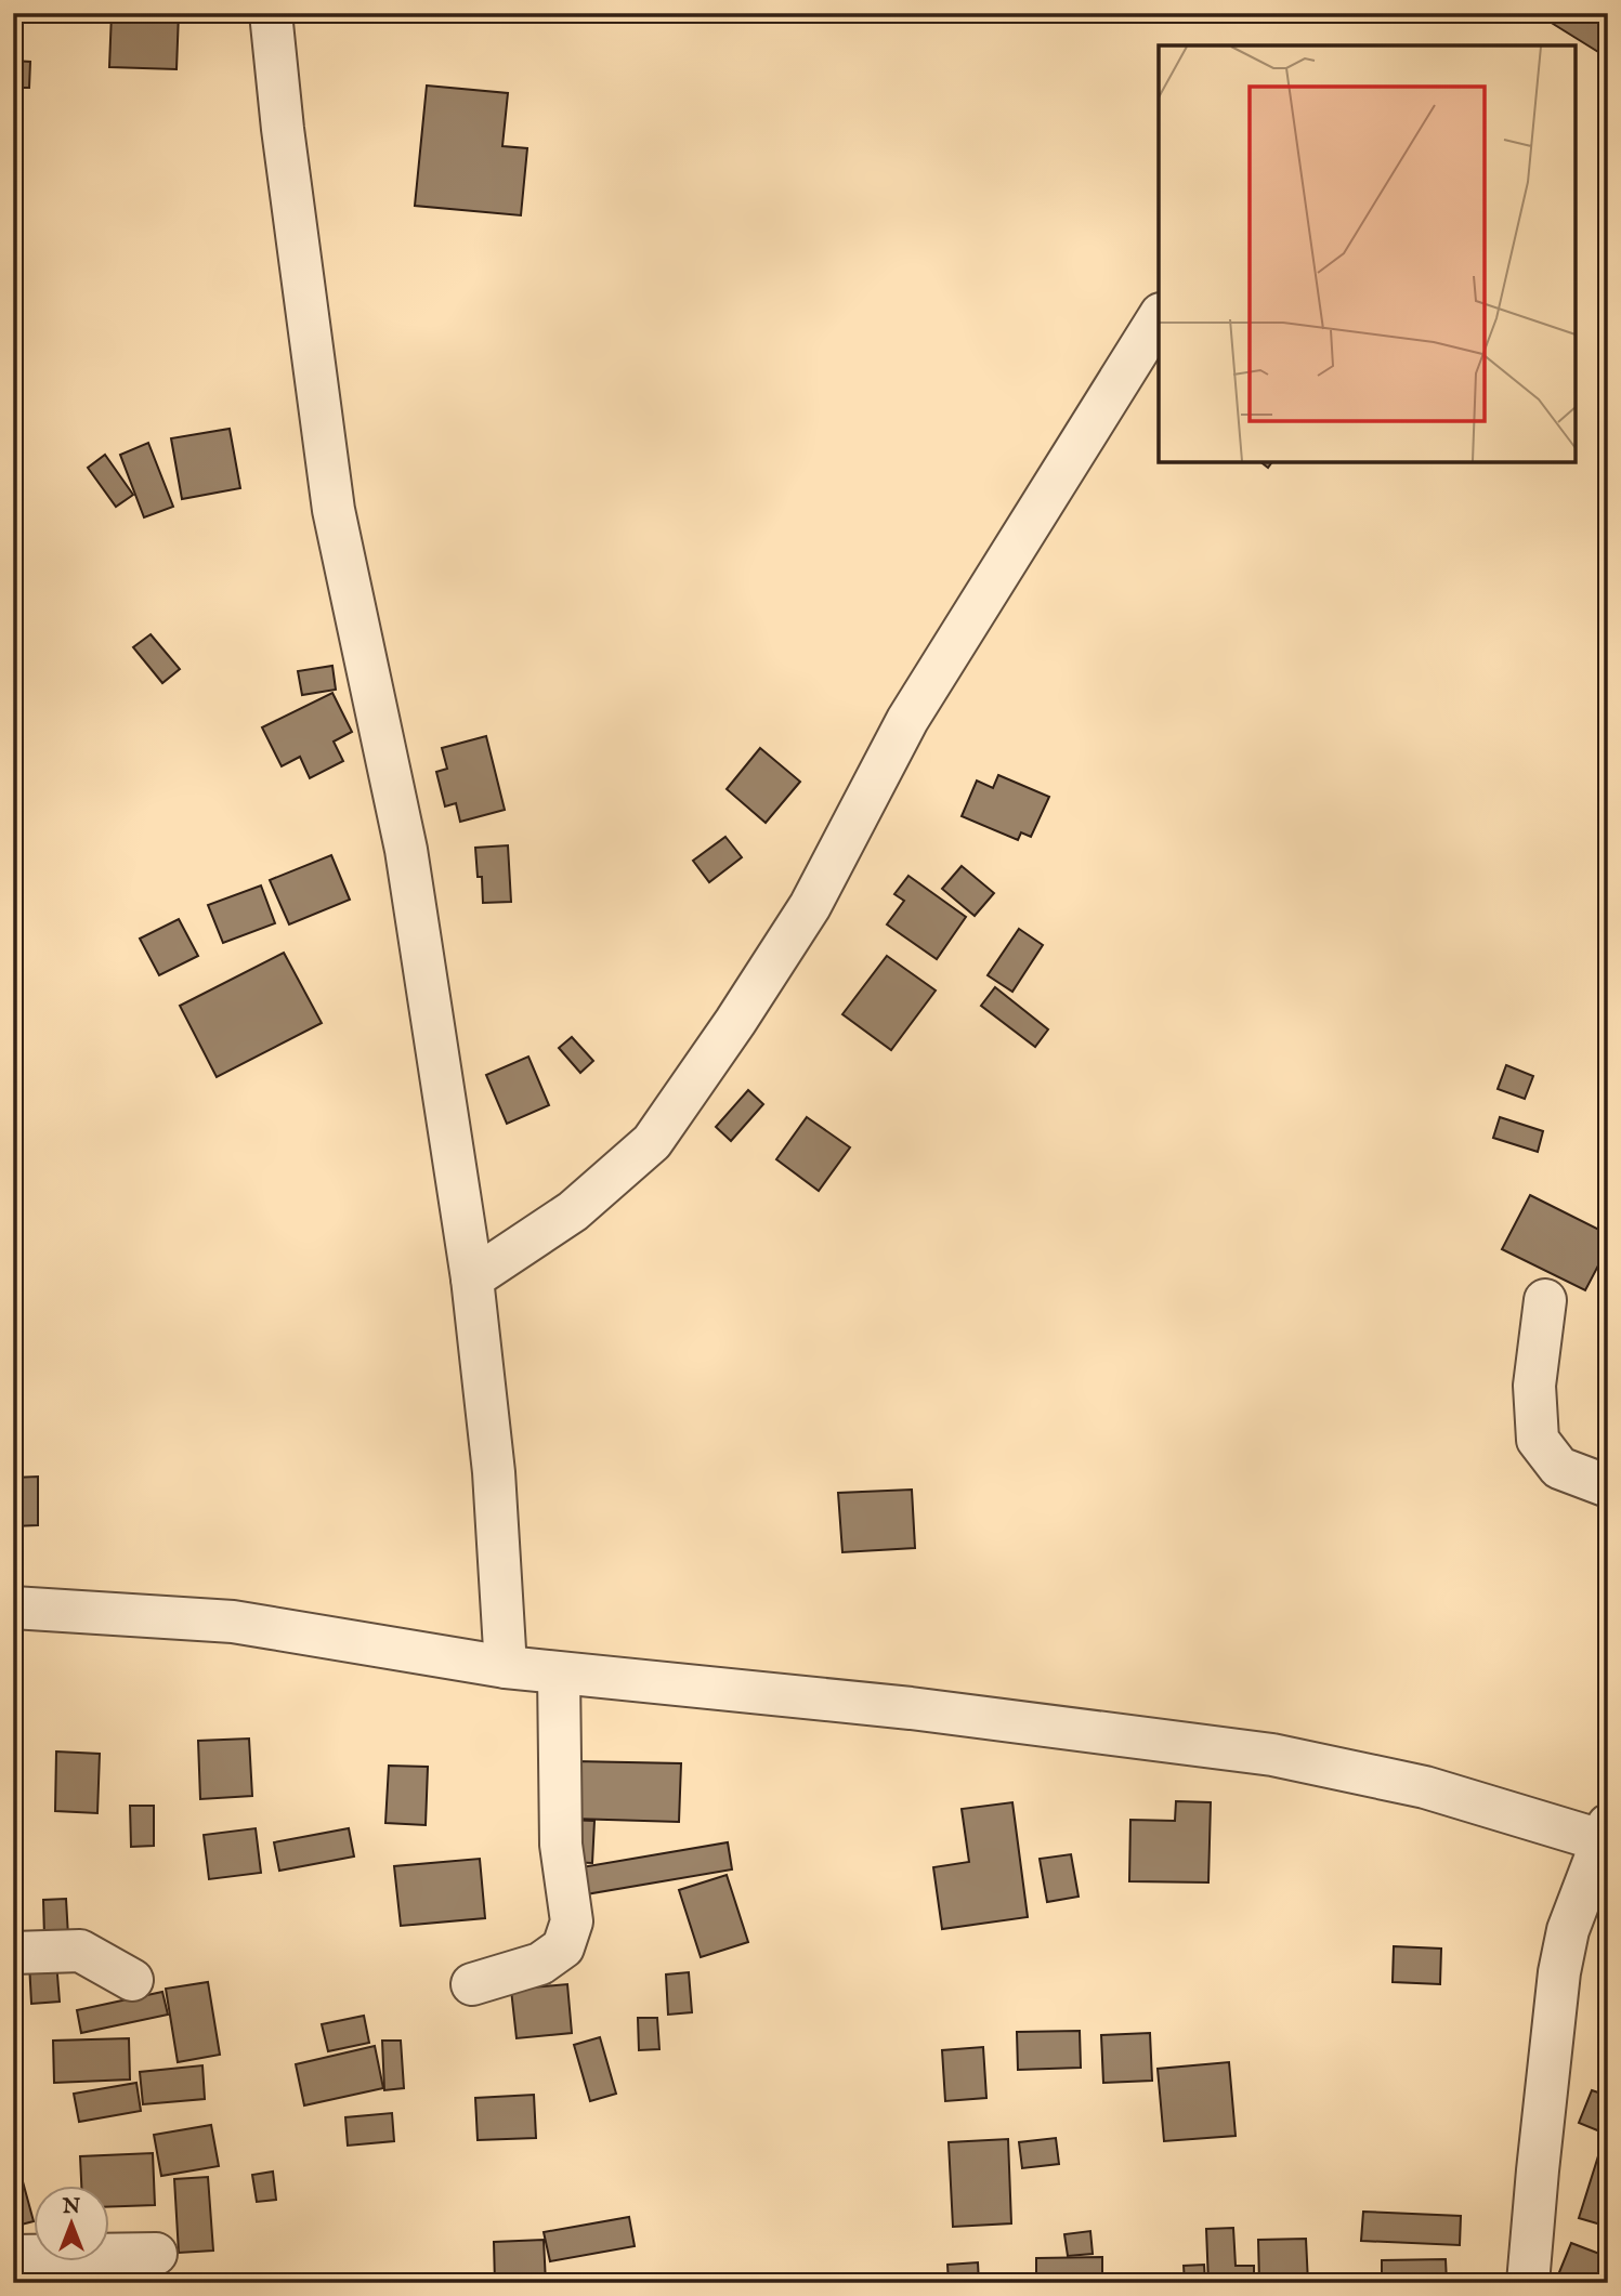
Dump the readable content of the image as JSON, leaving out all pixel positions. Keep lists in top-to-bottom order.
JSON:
{
  "north": "top"
}
